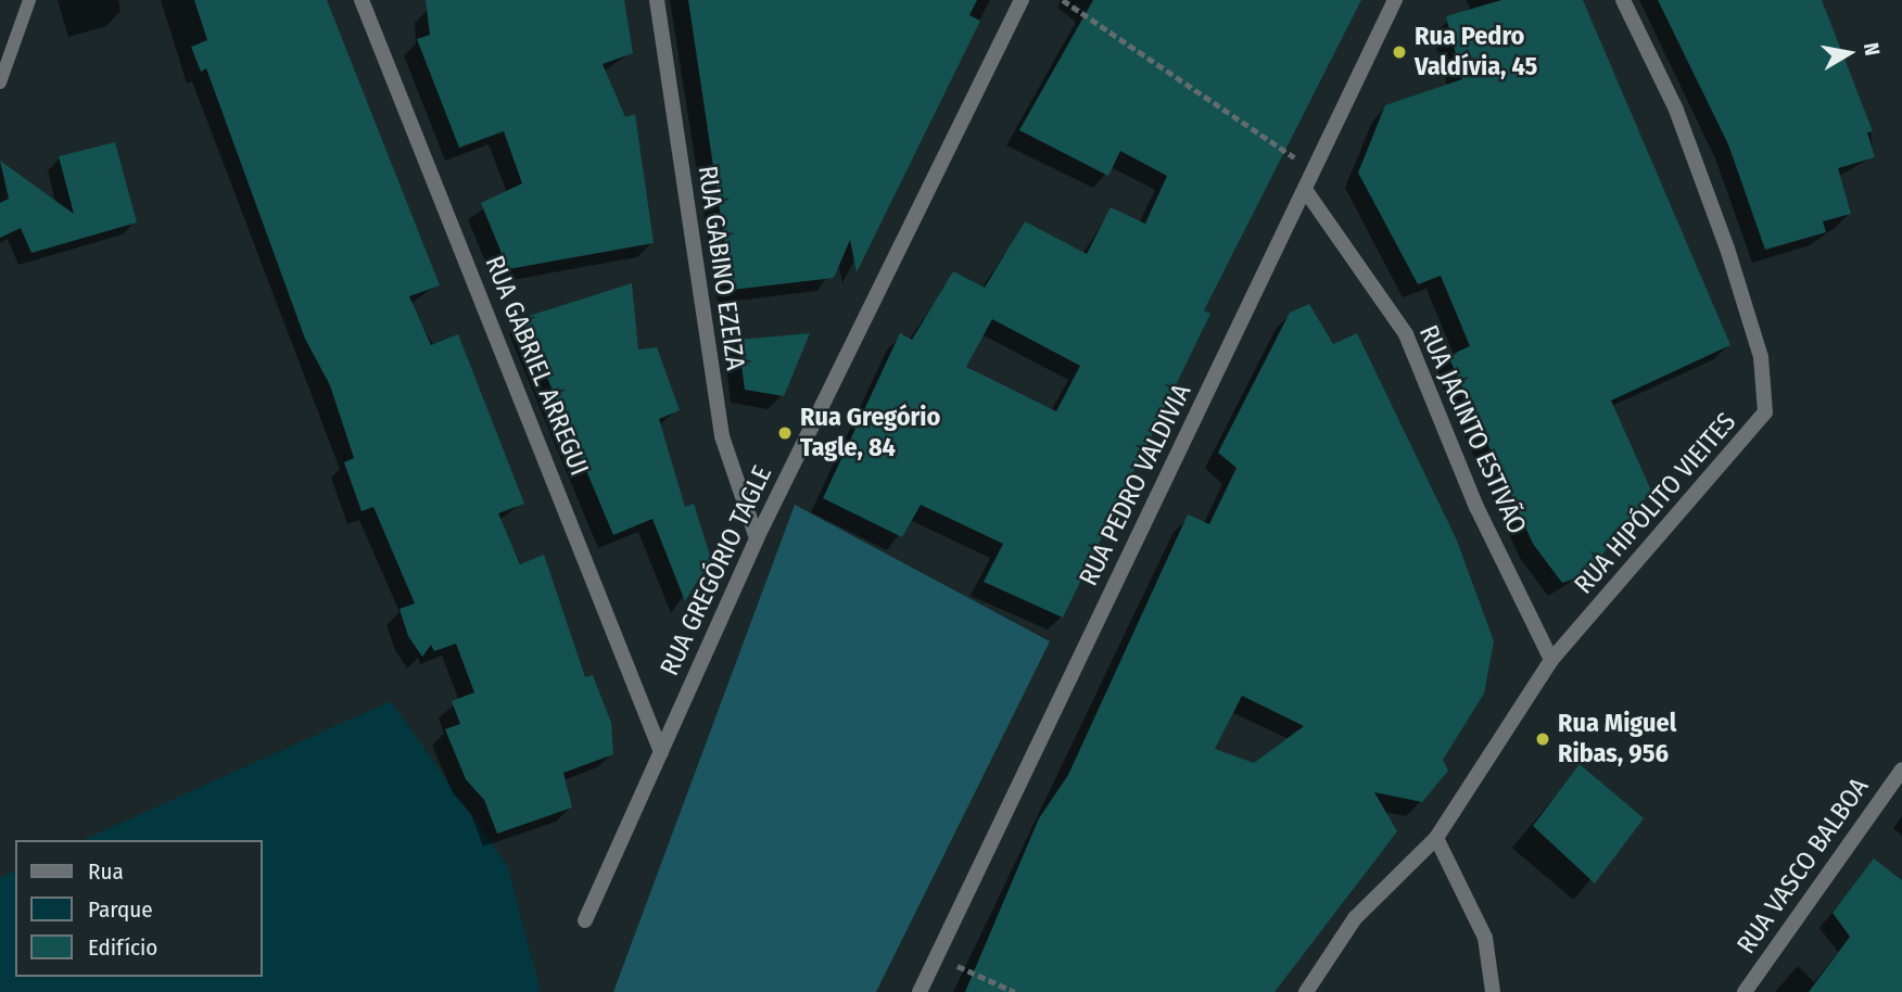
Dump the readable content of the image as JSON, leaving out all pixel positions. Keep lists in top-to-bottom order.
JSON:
{
  "streets": {
    "street": [
      "RUA GABINO EZEIZA",
      "RUA GABRIEL ARREGUI",
      "RUA JACINTO ESTIVÃO",
      "RUA PEDRO VALDIVIA",
      "RUA HIPÓLITO VIEITES",
      "RUA GREGÓRIO TAGLE",
      "RUA VASCO BALBOA"
    ]
  },
  "crossings": [
    ["RUA GABINO EZEIZA", "RUA GREGÓRIO TAGLE"],
    ["RUA GABRIEL ARREGUI", "RUA GREGÓRIO TAGLE"],
    ["RUA JACINTO ESTIVÃO", "RUA PEDRO VALDIVIA"],
    ["RUA JACINTO ESTIVÃO", "RUA HIPÓLITO VIEITES"]
  ],
  "places": ["Rua Pedro Valdívia, 45", "Rua Gregório Tagle, 84", "Rua Miguel Ribas, 956"],
  "legend": ["Rua", "Parque", "Edifício"],
  "north": "right"
}
